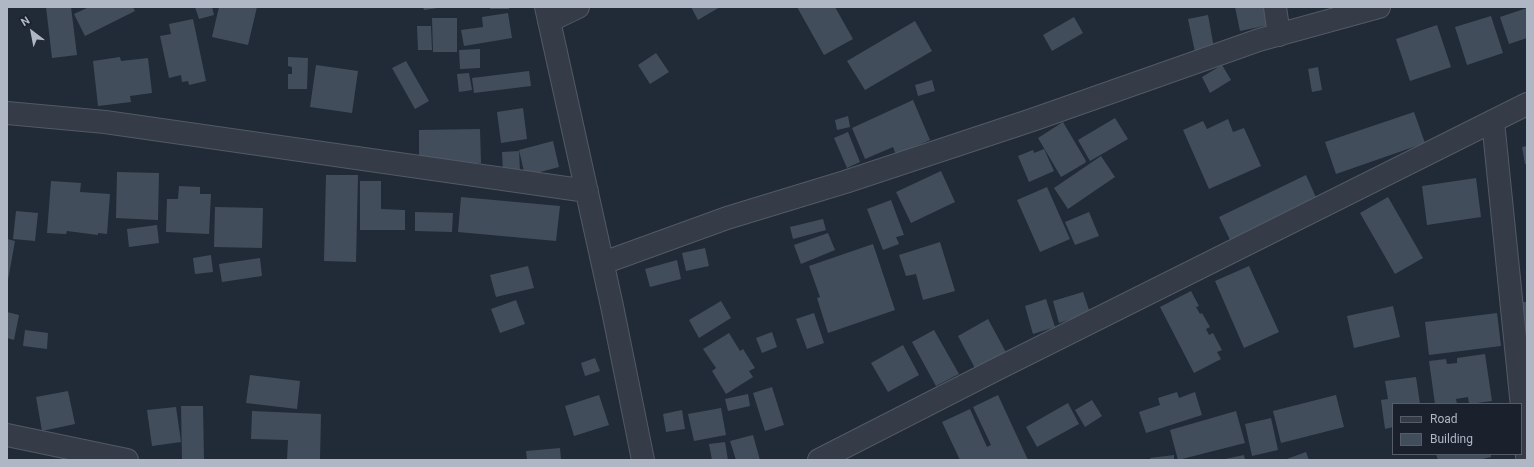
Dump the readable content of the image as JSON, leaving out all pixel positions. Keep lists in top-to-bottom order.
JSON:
{
  "legend": ["Road", "Building"],
  "north": "top left"
}
